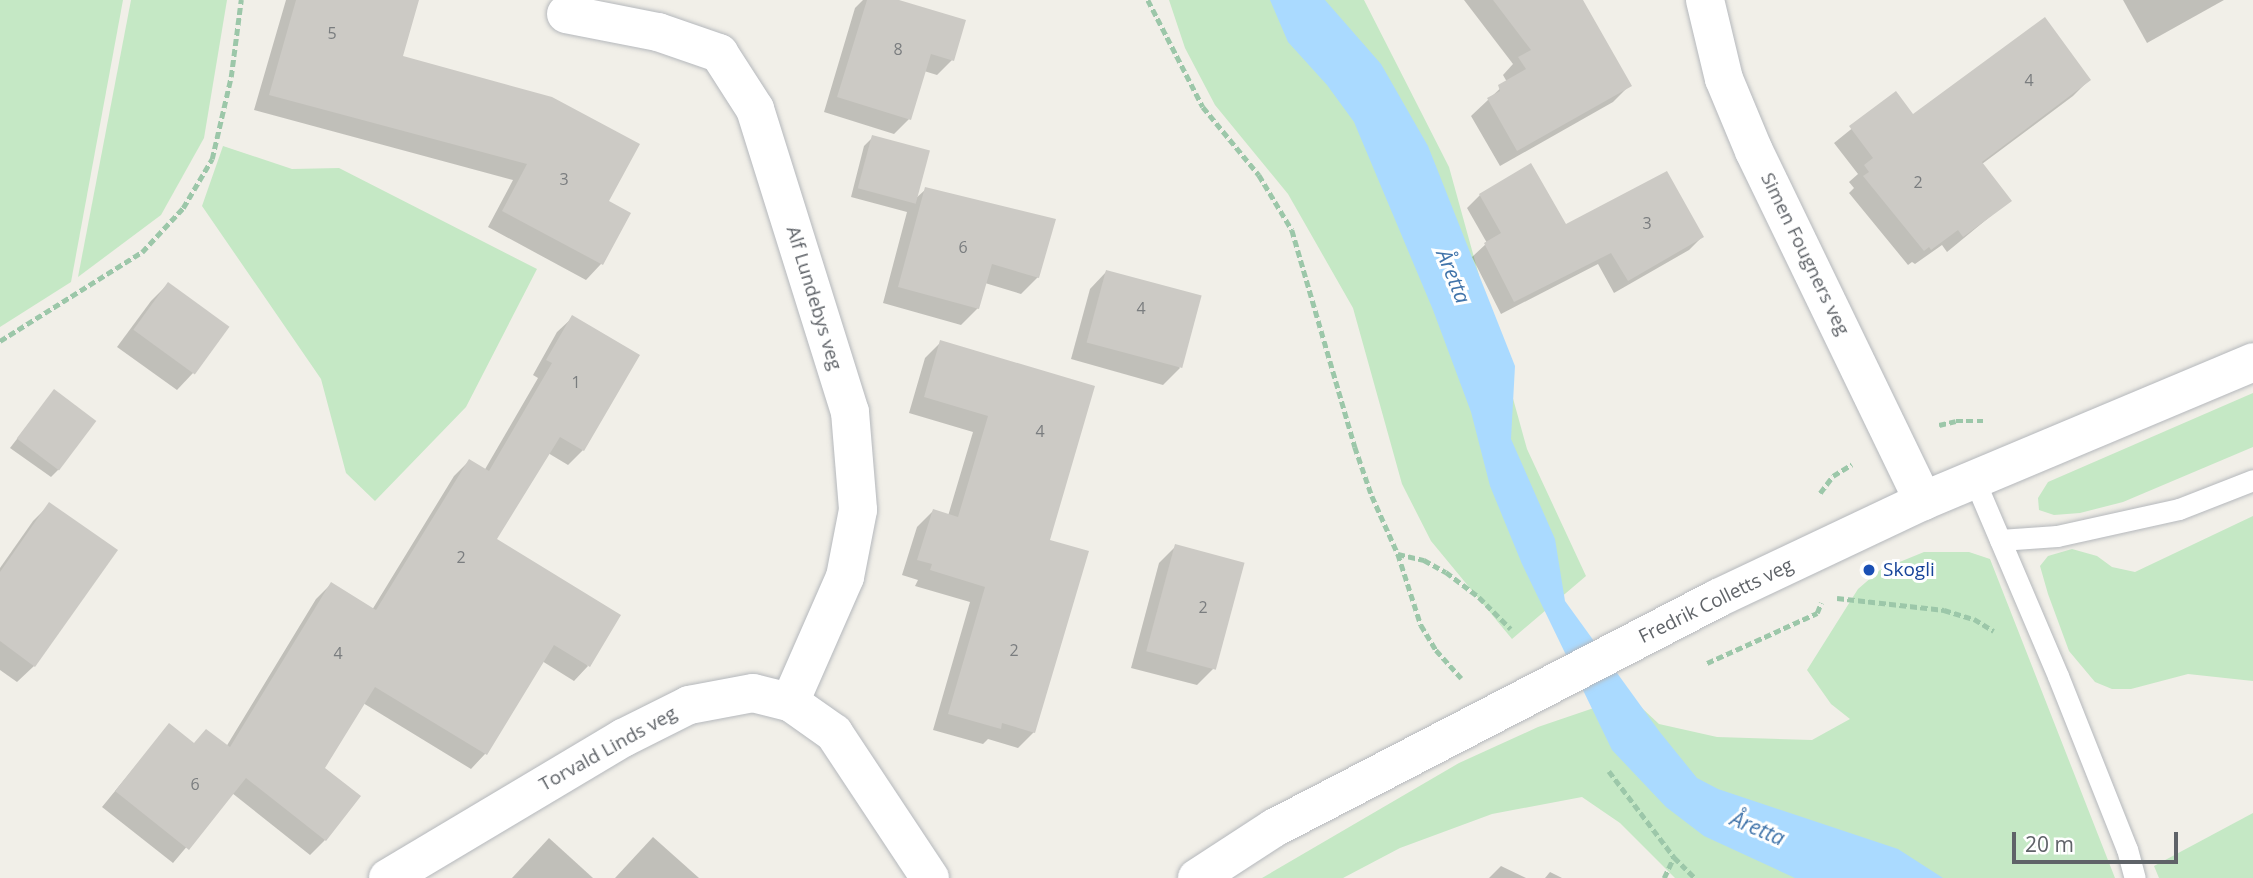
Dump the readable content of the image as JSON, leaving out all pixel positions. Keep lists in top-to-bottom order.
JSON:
{
  "streets": {
    "street": [
      "Simen Fougners veg",
      "Alf Lundebys veg",
      "Fredrik Colletts veg",
      "Torvald Linds veg"
    ]
  },
  "crossings": [
    ["Simen Fougners veg", "Fredrik Colletts veg"],
    ["Alf Lundebys veg", "Torvald Linds veg"]
  ],
  "water": ["Åretta"],
  "places": ["Skogli"],
  "house_numbers": [
    "5",
    "8",
    "4",
    "3",
    "2",
    "3",
    "6",
    "4",
    "1",
    "4",
    "2",
    "2",
    "2",
    "4",
    "6"
  ],
  "scale_bar": "20 m"
}
